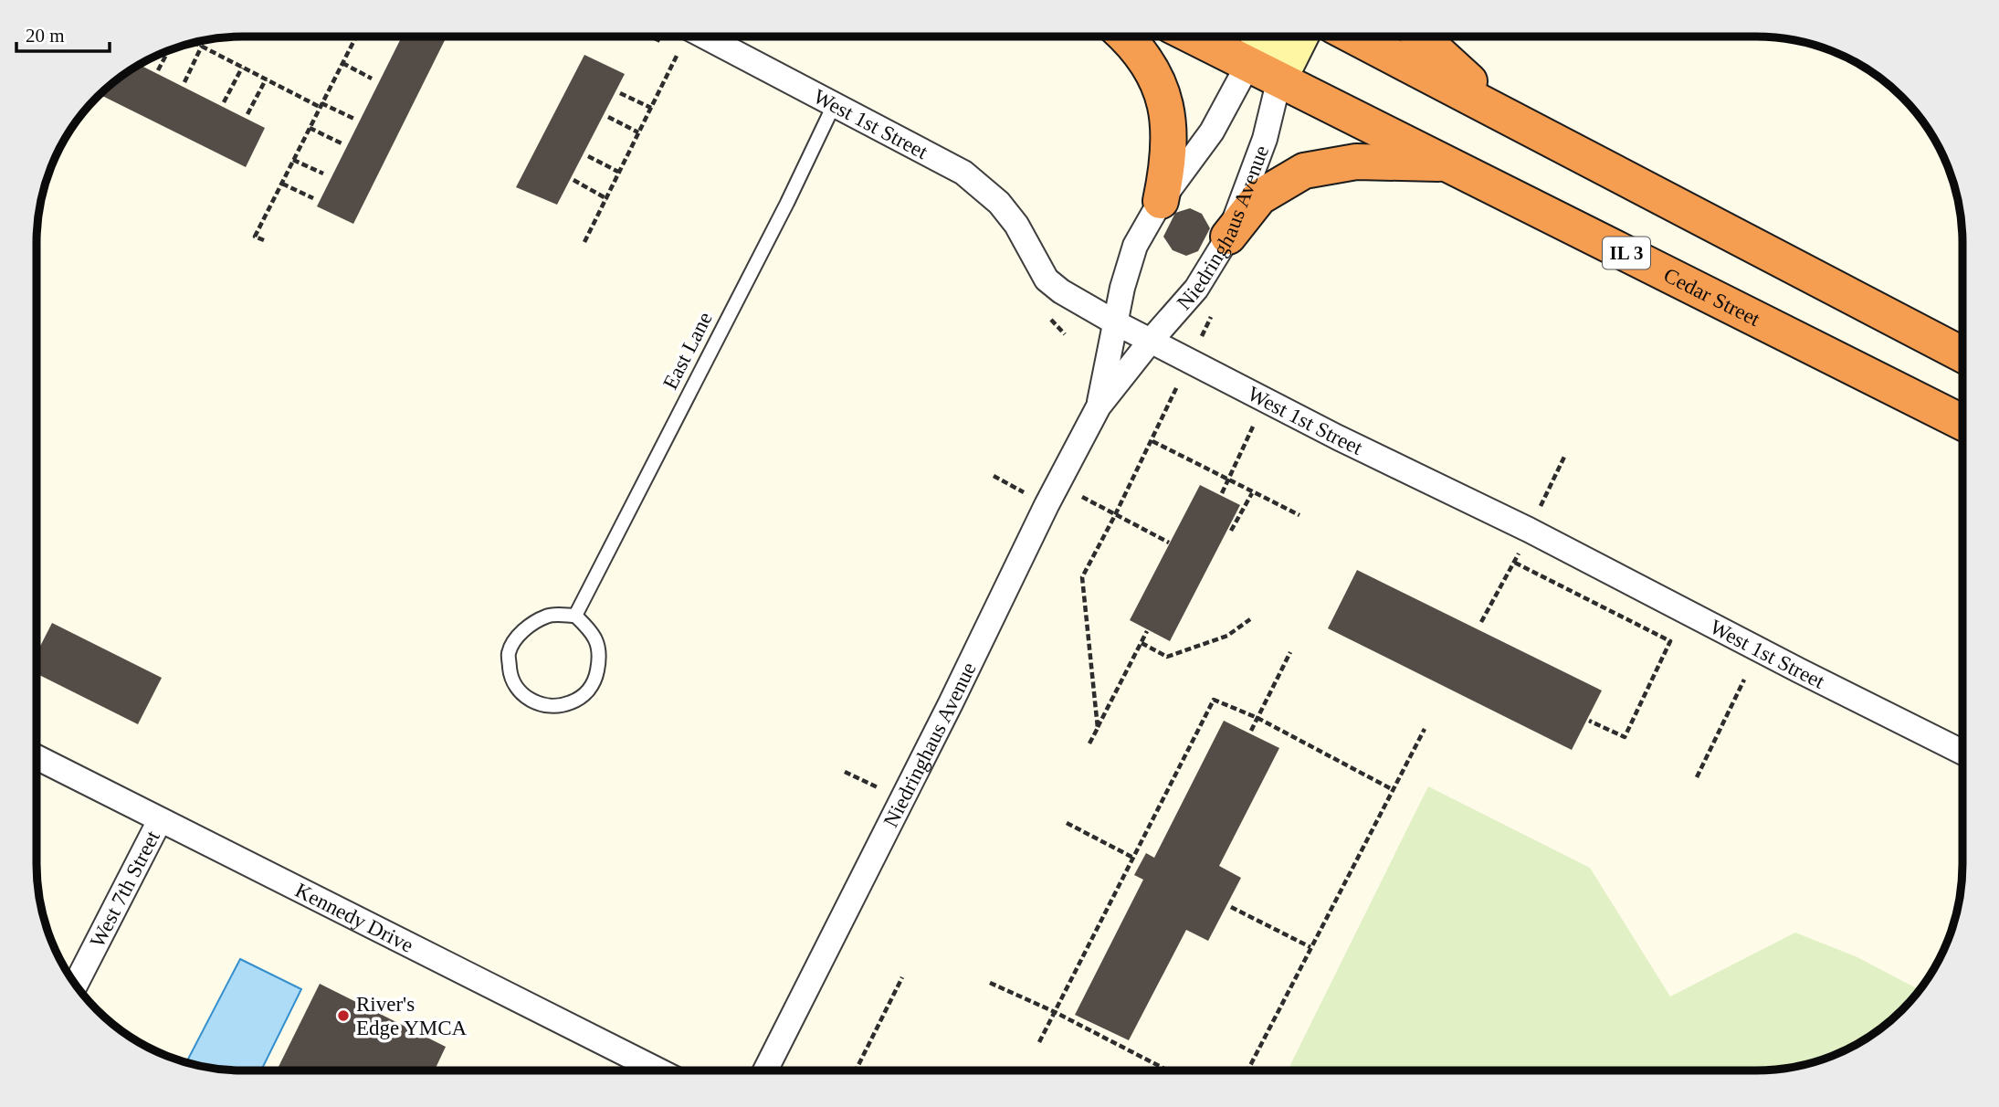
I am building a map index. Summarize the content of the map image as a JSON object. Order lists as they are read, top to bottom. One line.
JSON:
{"streets":{"highway":["IL 3","Cedar Street"],"street":["West 1st Street","Niedringhaus Avenue","West 7th Street","Kennedy Drive"],"lane":["East Lane"]},"crossings":[["West 1st Street","Niedringhaus Avenue"],["West 1st Street","East Lane"],["Niedringhaus Avenue","IL 3"],["Niedringhaus Avenue","Cedar Street"],["IL 3","Cedar Street"],["West 7th Street","Kennedy Drive"]],"places":["River's Edge YMCA"],"scale_bar":"20 m"}
